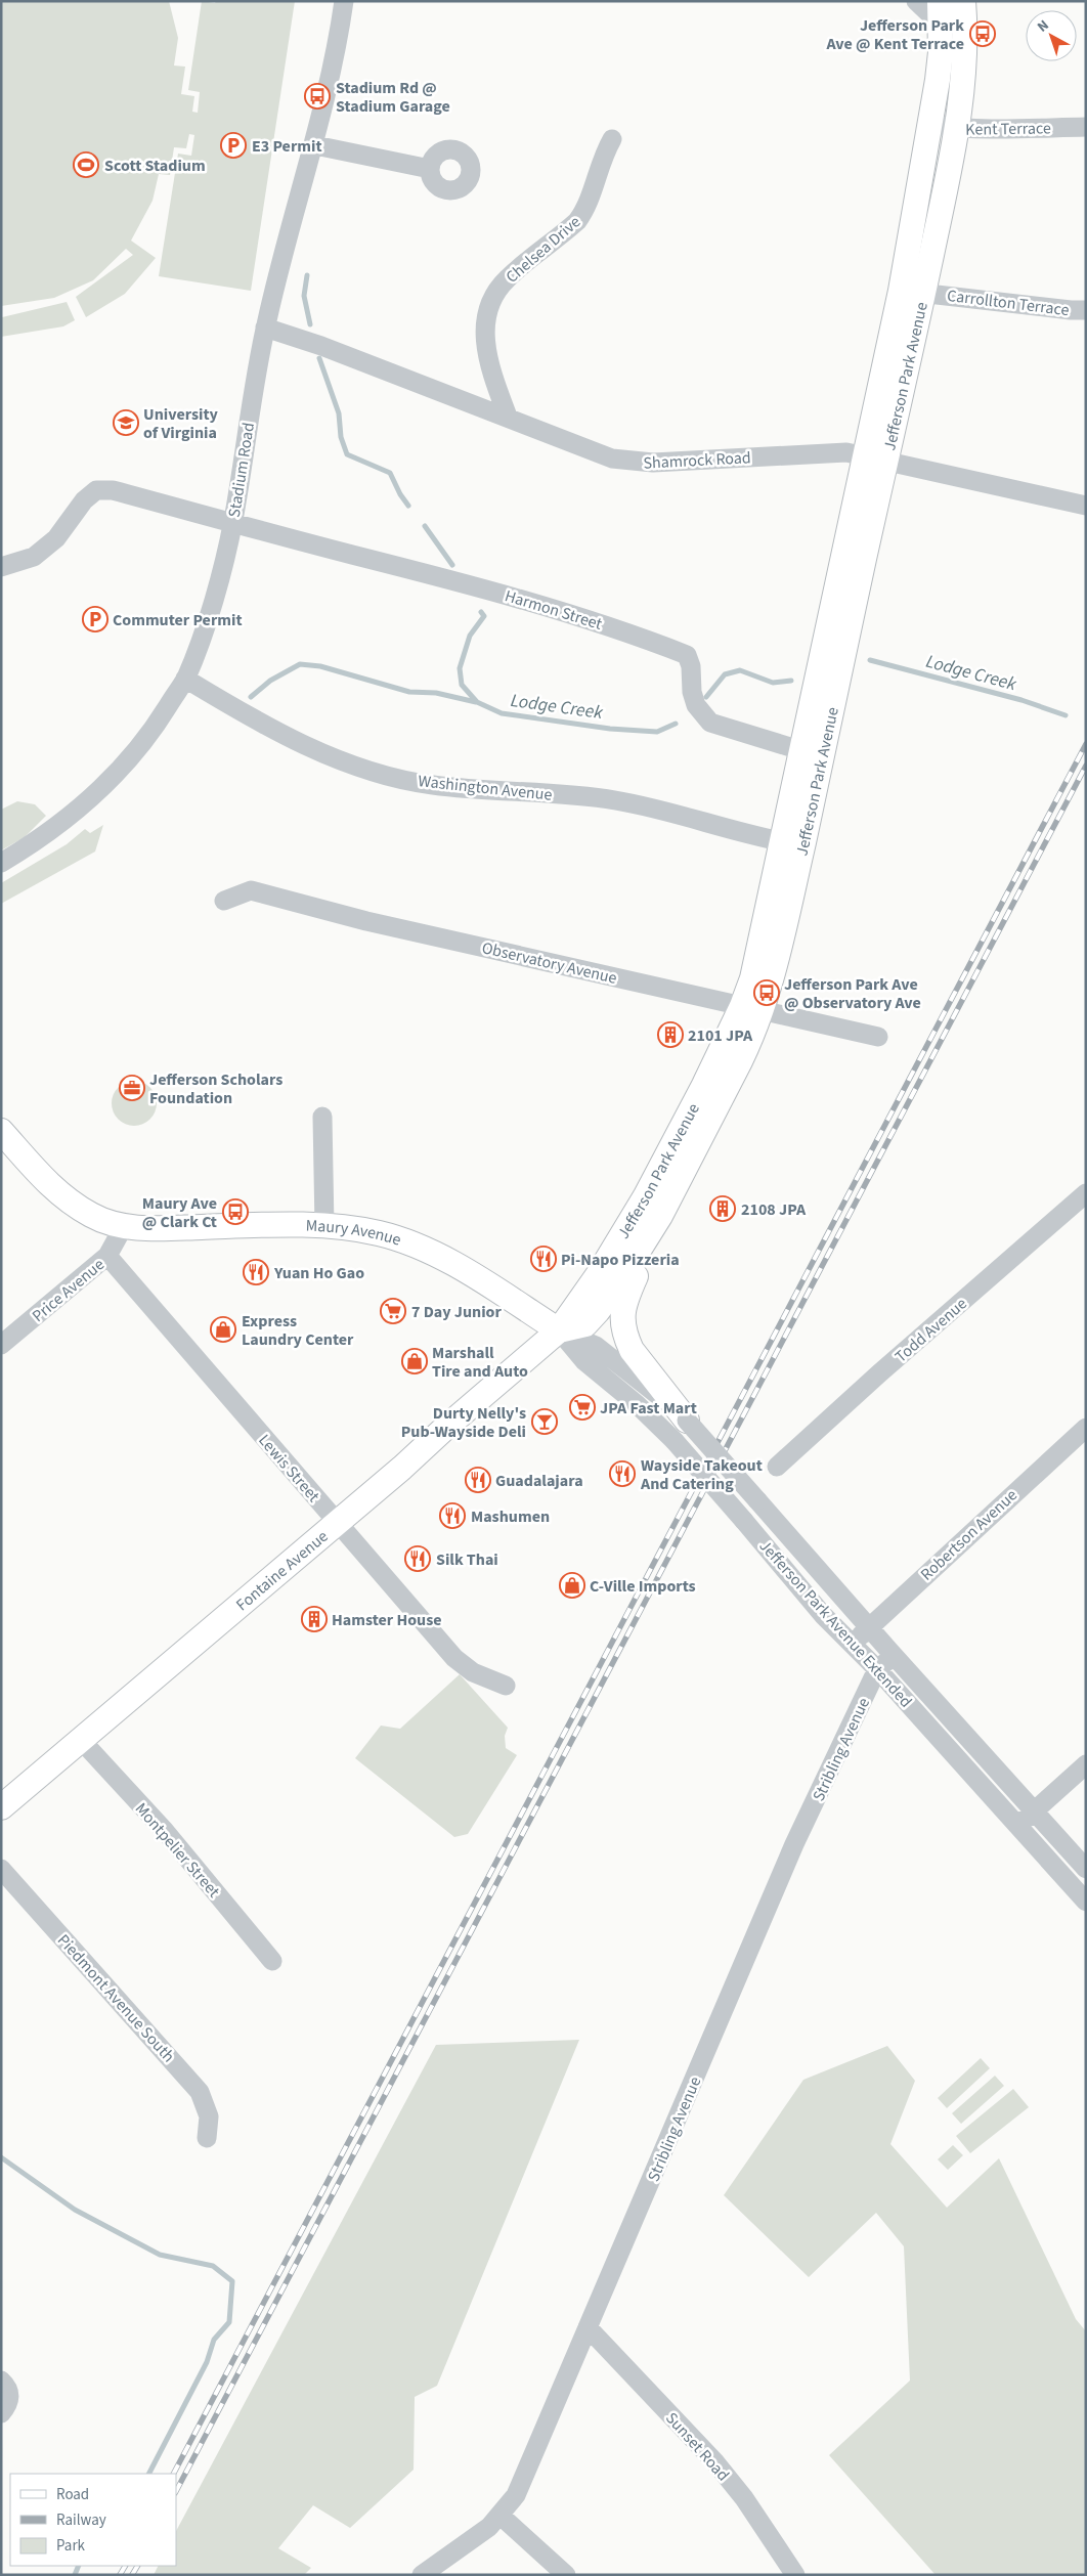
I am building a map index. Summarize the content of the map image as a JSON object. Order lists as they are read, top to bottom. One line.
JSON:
{"streets":{"main road":["Jefferson Park Avenue","Maury Avenue","Fontaine Avenue"],"street":["Kent Terrace","Chelsea Drive","Carrollton Terrace","Shamrock Road","Stadium Road","Harmon Street","Washington Avenue","Observatory Avenue","Price Avenue","Todd Avenue","Lewis Street","Robertson Avenue","Jefferson Park Avenue Extended","Stribling Avenue","Montpelier Street","Piedmont Avenue South","Sunset Road"]},"crossings":[["Kent Terrace","Jefferson Park Avenue"],["Chelsea Drive","Shamrock Road"],["Carrollton Terrace","Jefferson Park Avenue"],["Jefferson Park Avenue","Shamrock Road"],["Jefferson Park Avenue","Harmon Street"],["Jefferson Park Avenue","Washington Avenue"],["Jefferson Park Avenue","Observatory Avenue"],["Jefferson Park Avenue","Maury Avenue"],["Jefferson Park Avenue","Fontaine Avenue"],["Jefferson Park Avenue","Jefferson Park Avenue Extended"],["Shamrock Road","Stadium Road"],["Stadium Road","Harmon Street"],["Stadium Road","Washington Avenue"],["Maury Avenue","Price Avenue"],["Maury Avenue","Fontaine Avenue"],["Maury Avenue","Jefferson Park Avenue Extended"],["Price Avenue","Lewis Street"],["Lewis Street","Fontaine Avenue"],["Robertson Avenue","Jefferson Park Avenue Extended"],["Fontaine Avenue","Jefferson Park Avenue Extended"],["Fontaine Avenue","Montpelier Street"],["Jefferson Park Avenue Extended","Stribling Avenue"],["Stribling Avenue","Sunset Road"]],"water":["Lodge Creek"],"places":{"bus stop":["Jefferson Park Ave @ Kent Terrace","Stadium Rd @ Stadium Garage","Jefferson Park Ave @ Observatory Ave","Maury Ave @ Clark Ct"],"parking":["E3 Permit","Commuter Permit"],"sports":["Scott Stadium"],"school or university":["University of Virginia"],"building":["2101 JPA","2108 JPA","Hamster House"],"office":["Jefferson Scholars Foundation"],"restaurant":["Pi-Napo Pizzeria","Yuan Ho Gao","Wayside Takeout And Catering","Guadalajara","Mashumen","Silk Thai"],"supermarket":["7 Day Junior","JPA Fast Mart"],"shop":["Express Laundry Center","Marshall Tire and Auto","C-Ville Imports"],"bar":["Durty Nelly's Pub-Wayside Deli"]},"legend":["Road","Railway","Park"],"north":"top left"}
